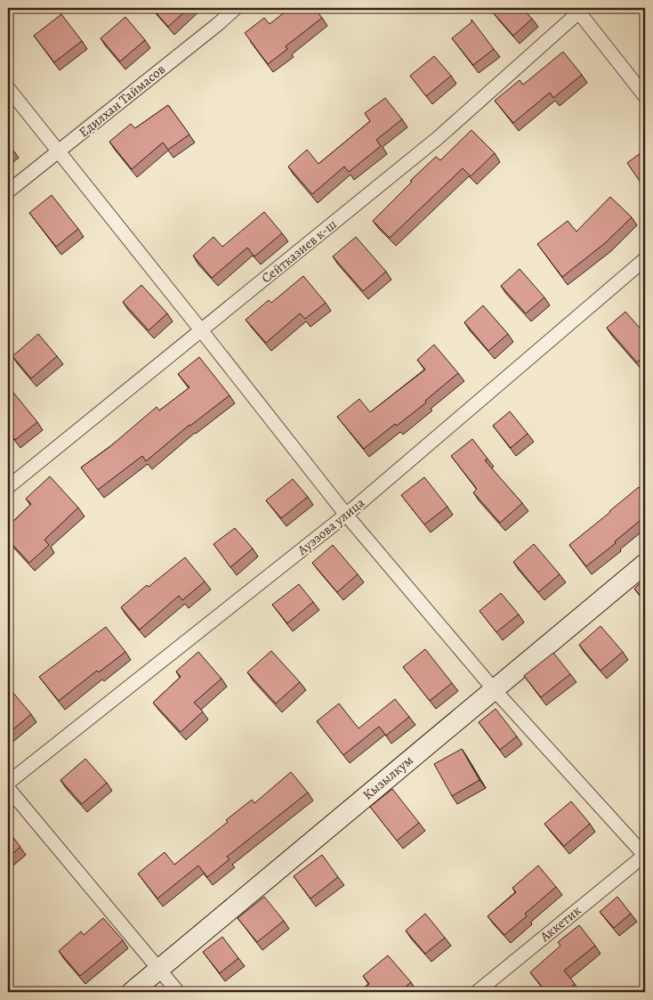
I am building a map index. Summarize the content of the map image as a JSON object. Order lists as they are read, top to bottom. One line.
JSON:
{"streets":{"street":["Едилхан Таймасов","Сейтказиев к-ш","Ауэзова улица","Кызылкум","Аккетик"]}}
